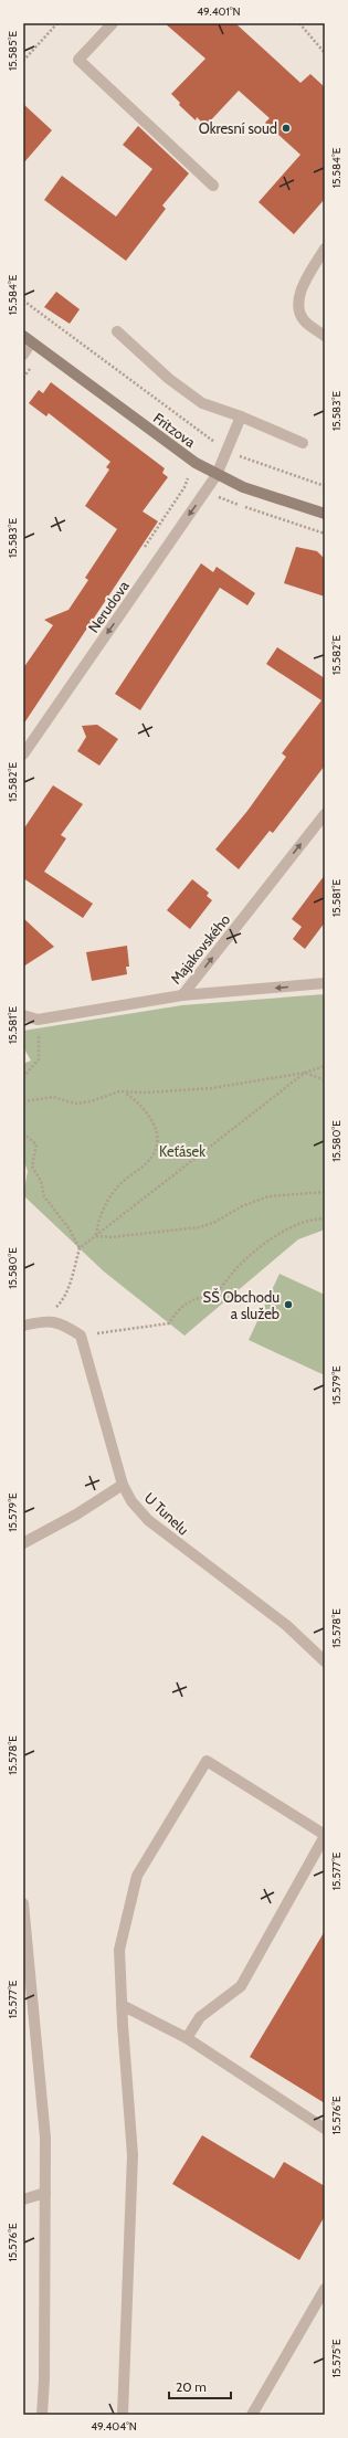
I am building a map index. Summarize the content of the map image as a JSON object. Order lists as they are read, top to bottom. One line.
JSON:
{"streets":{"street":["Fritzova","Nerudova","Majakovského","U Tunelu"]},"crossings":[["Fritzova","Nerudova"]],"one_way":["Nerudova","Majakovského"],"parks":["Keťásek"],"places":["Okresní soud","SŠ Obchodu a služeb"],"scale_bar":"20 m","coordinates":["49.401°N","15.585°E","15.584°E","15.583°E","15.582°E","15.581°E","15.580°E","15.579°E","15.578°E","15.577°E","15.576°E","15.575°E","49.404°N"]}
